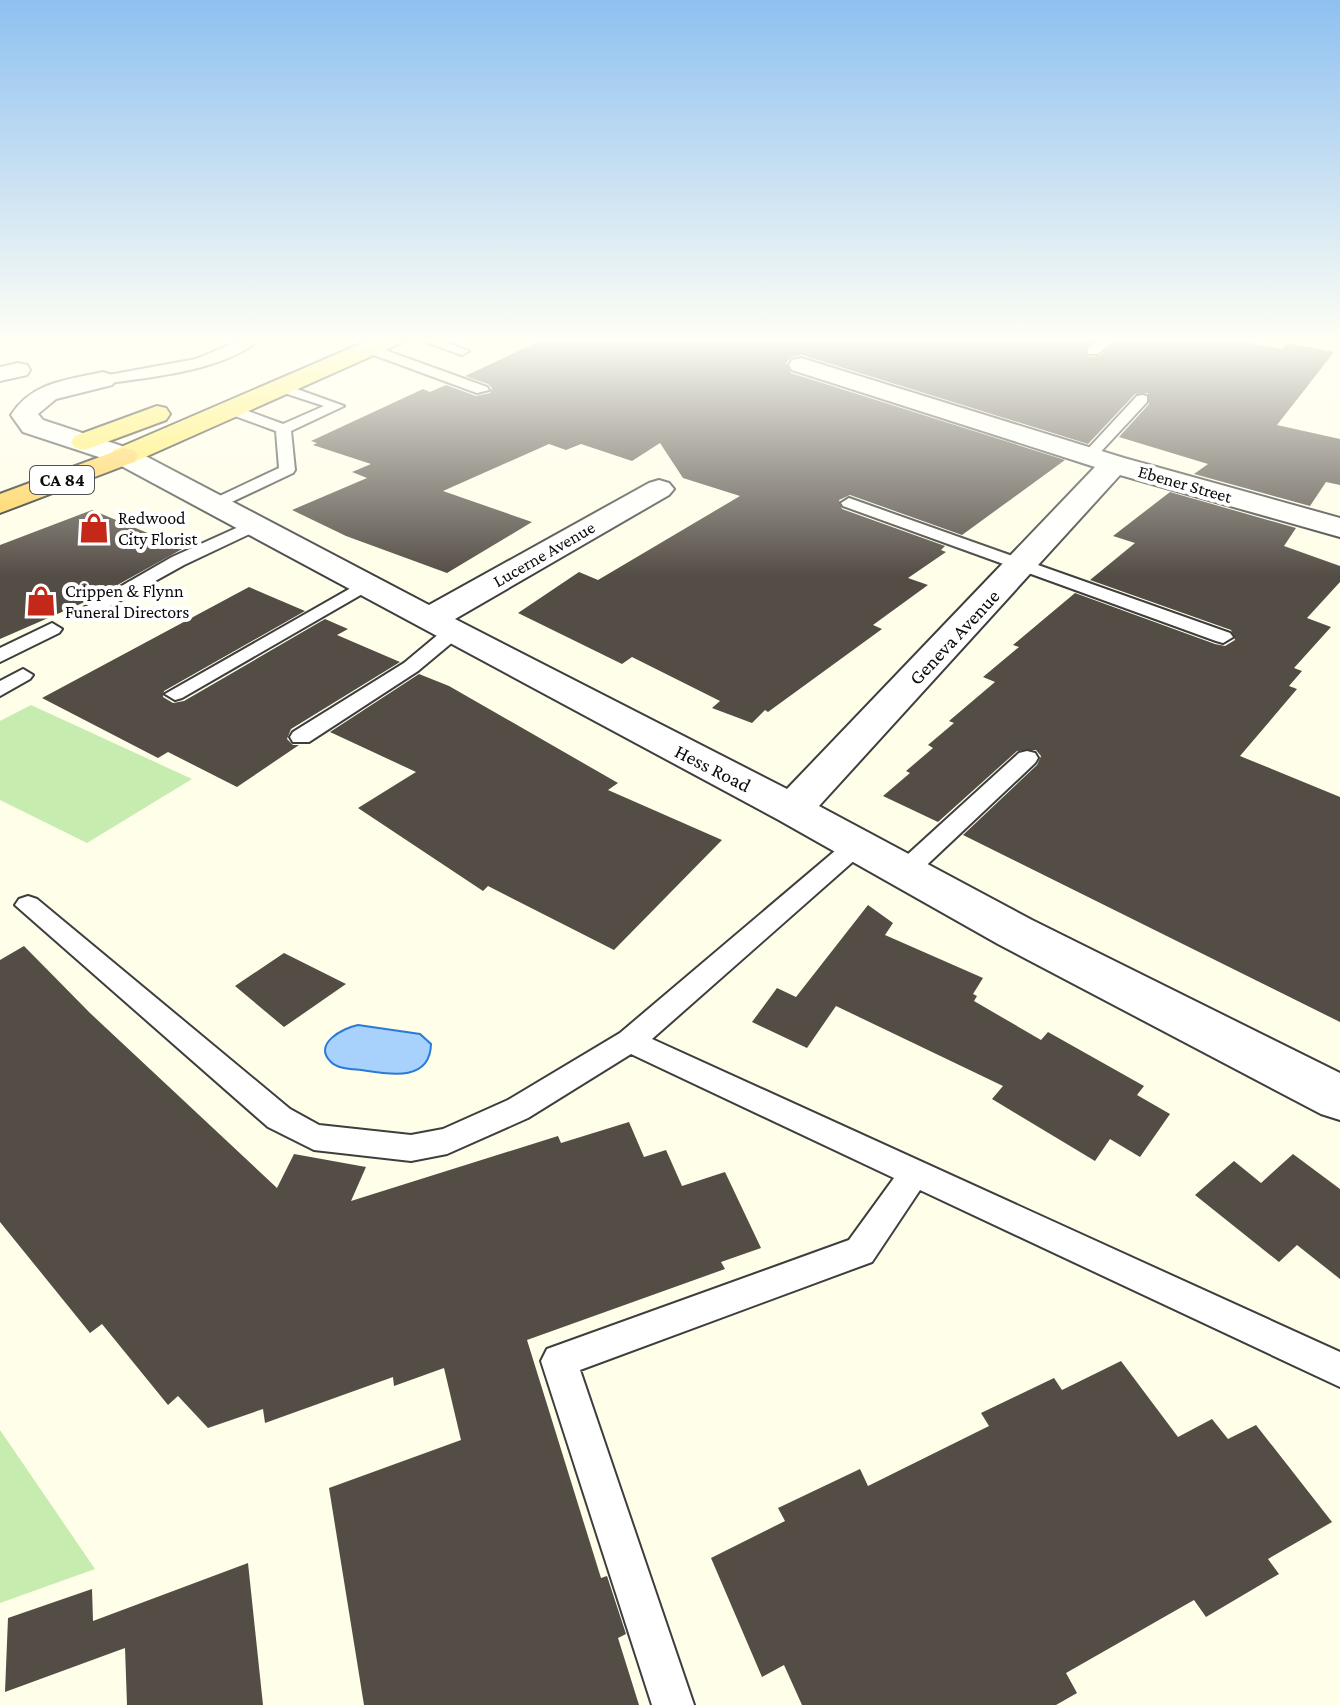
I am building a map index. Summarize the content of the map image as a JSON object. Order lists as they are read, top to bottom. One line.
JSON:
{"streets":{"highway":["CA 84"],"street":["Ebener Street","Lucerne Avenue","Geneva Avenue","Hess Road"]},"crossings":[["CA 84","Hess Road"],["Ebener Street","Geneva Avenue"],["Lucerne Avenue","Hess Road"],["Geneva Avenue","Hess Road"]],"places":{"shop":["Redwood City Florist","Crippen & Flynn Funeral Directors"]}}
